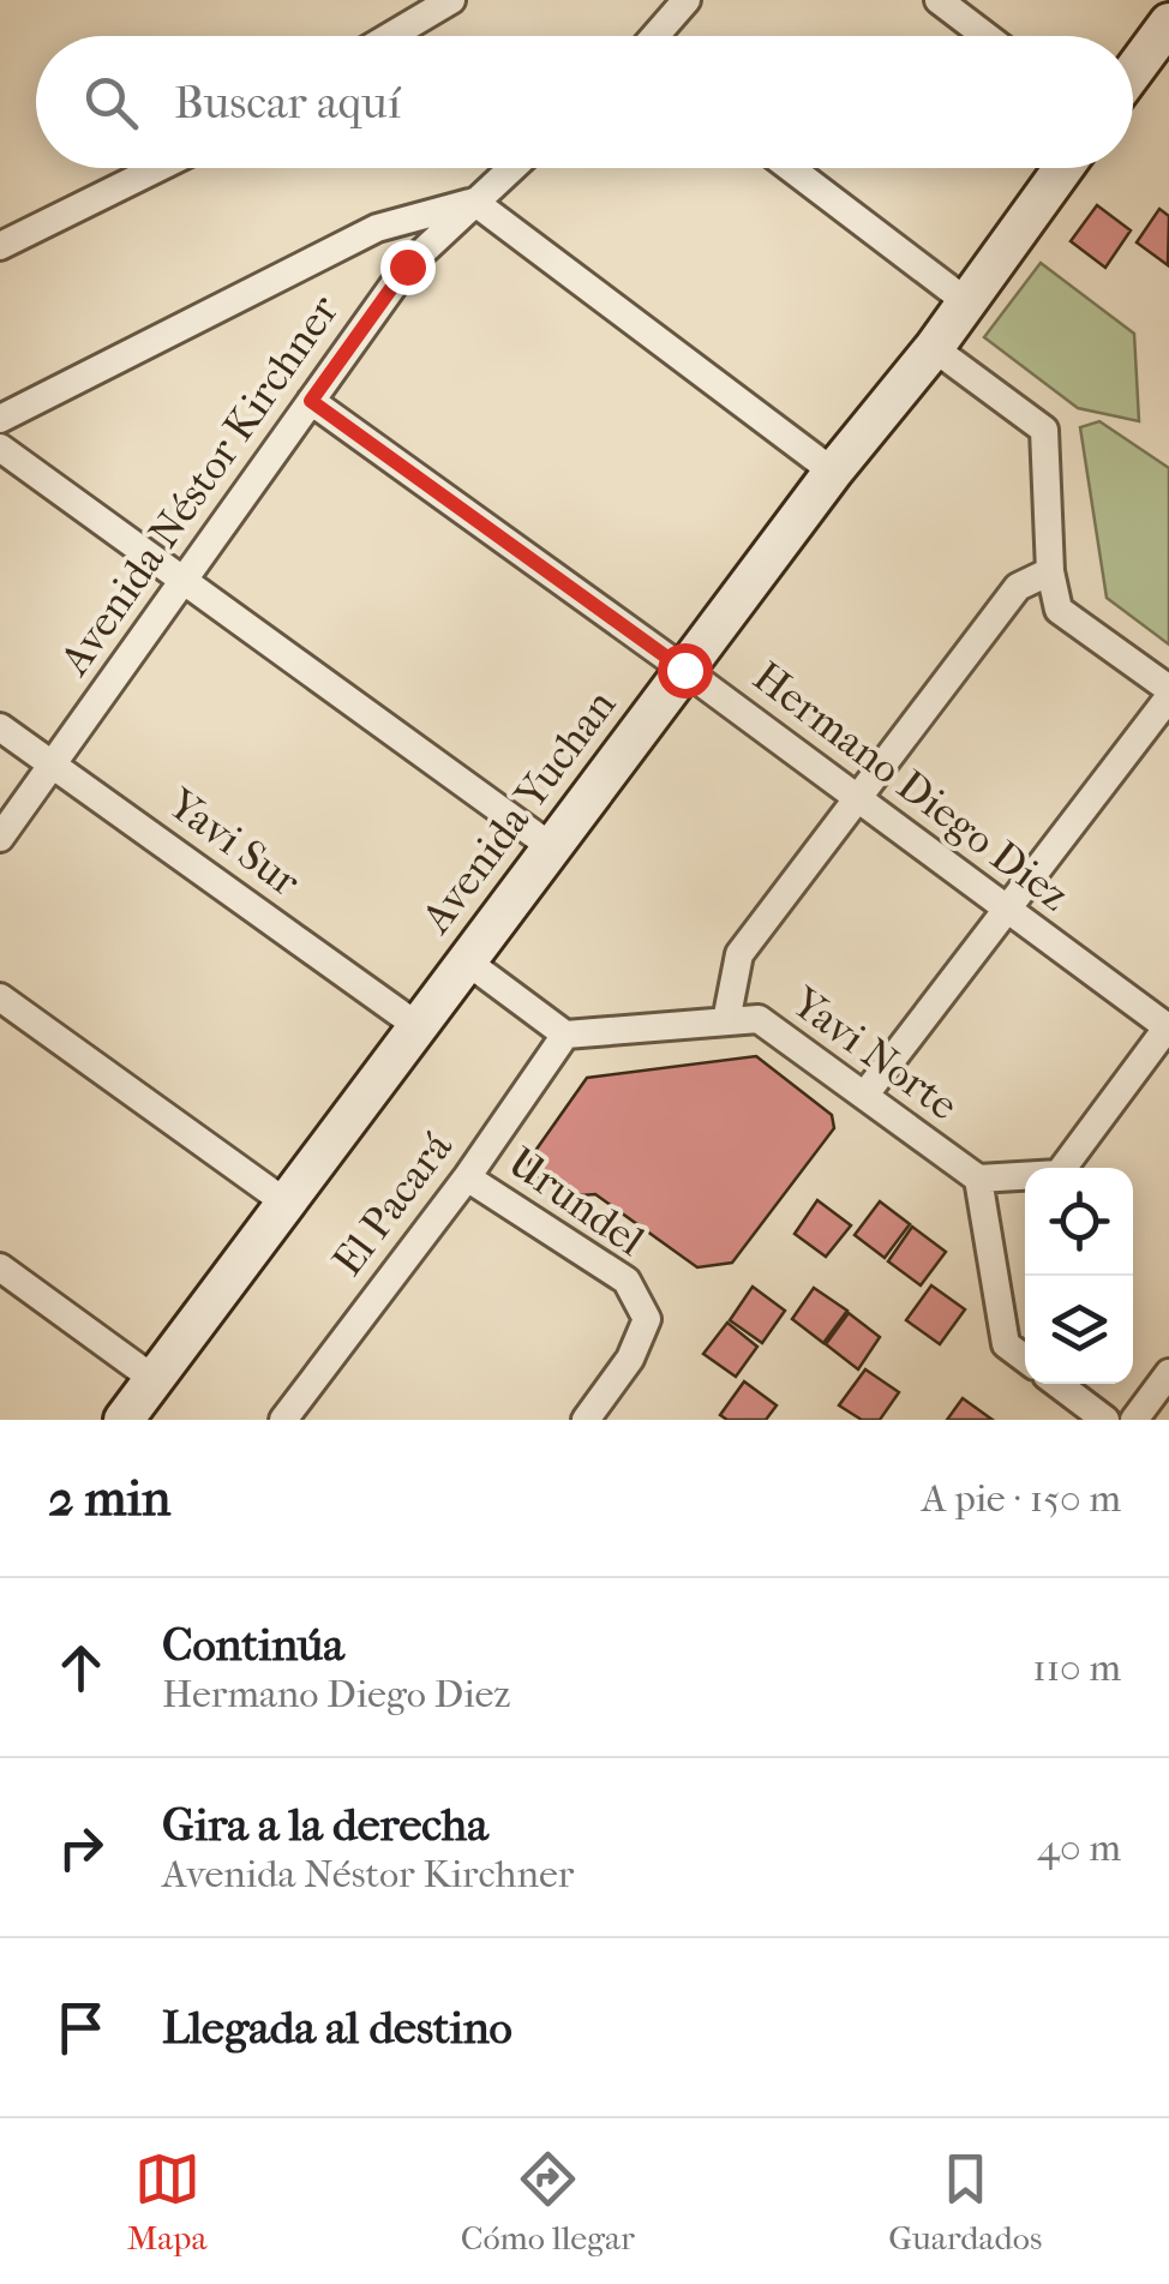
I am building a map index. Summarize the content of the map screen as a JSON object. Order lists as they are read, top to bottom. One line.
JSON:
{"streets":{"street":["Avenida Néstor Kirchner","Hermano Diego Diez","Avenida Yuchan","Yavi Sur","Yavi Norte","Urundel","El Pacará"]},"crossings":[["Avenida Néstor Kirchner","Hermano Diego Diez"],["Avenida Néstor Kirchner","Yavi Sur"],["Hermano Diego Diez","Avenida Yuchan"],["Avenida Yuchan","Yavi Sur"],["Yavi Norte","El Pacará"],["Urundel","El Pacará"]],"page":{"search":"Buscar aquí","heading":["2 min","A pie · 150 m"],"list":[["Continúa","Hermano Diego Diez","110 m"],["Gira a la derecha","Avenida Néstor Kirchner","40 m"],"Llegada al destino"],"nav":["Mapa","Cómo llegar","Guardados"]}}
